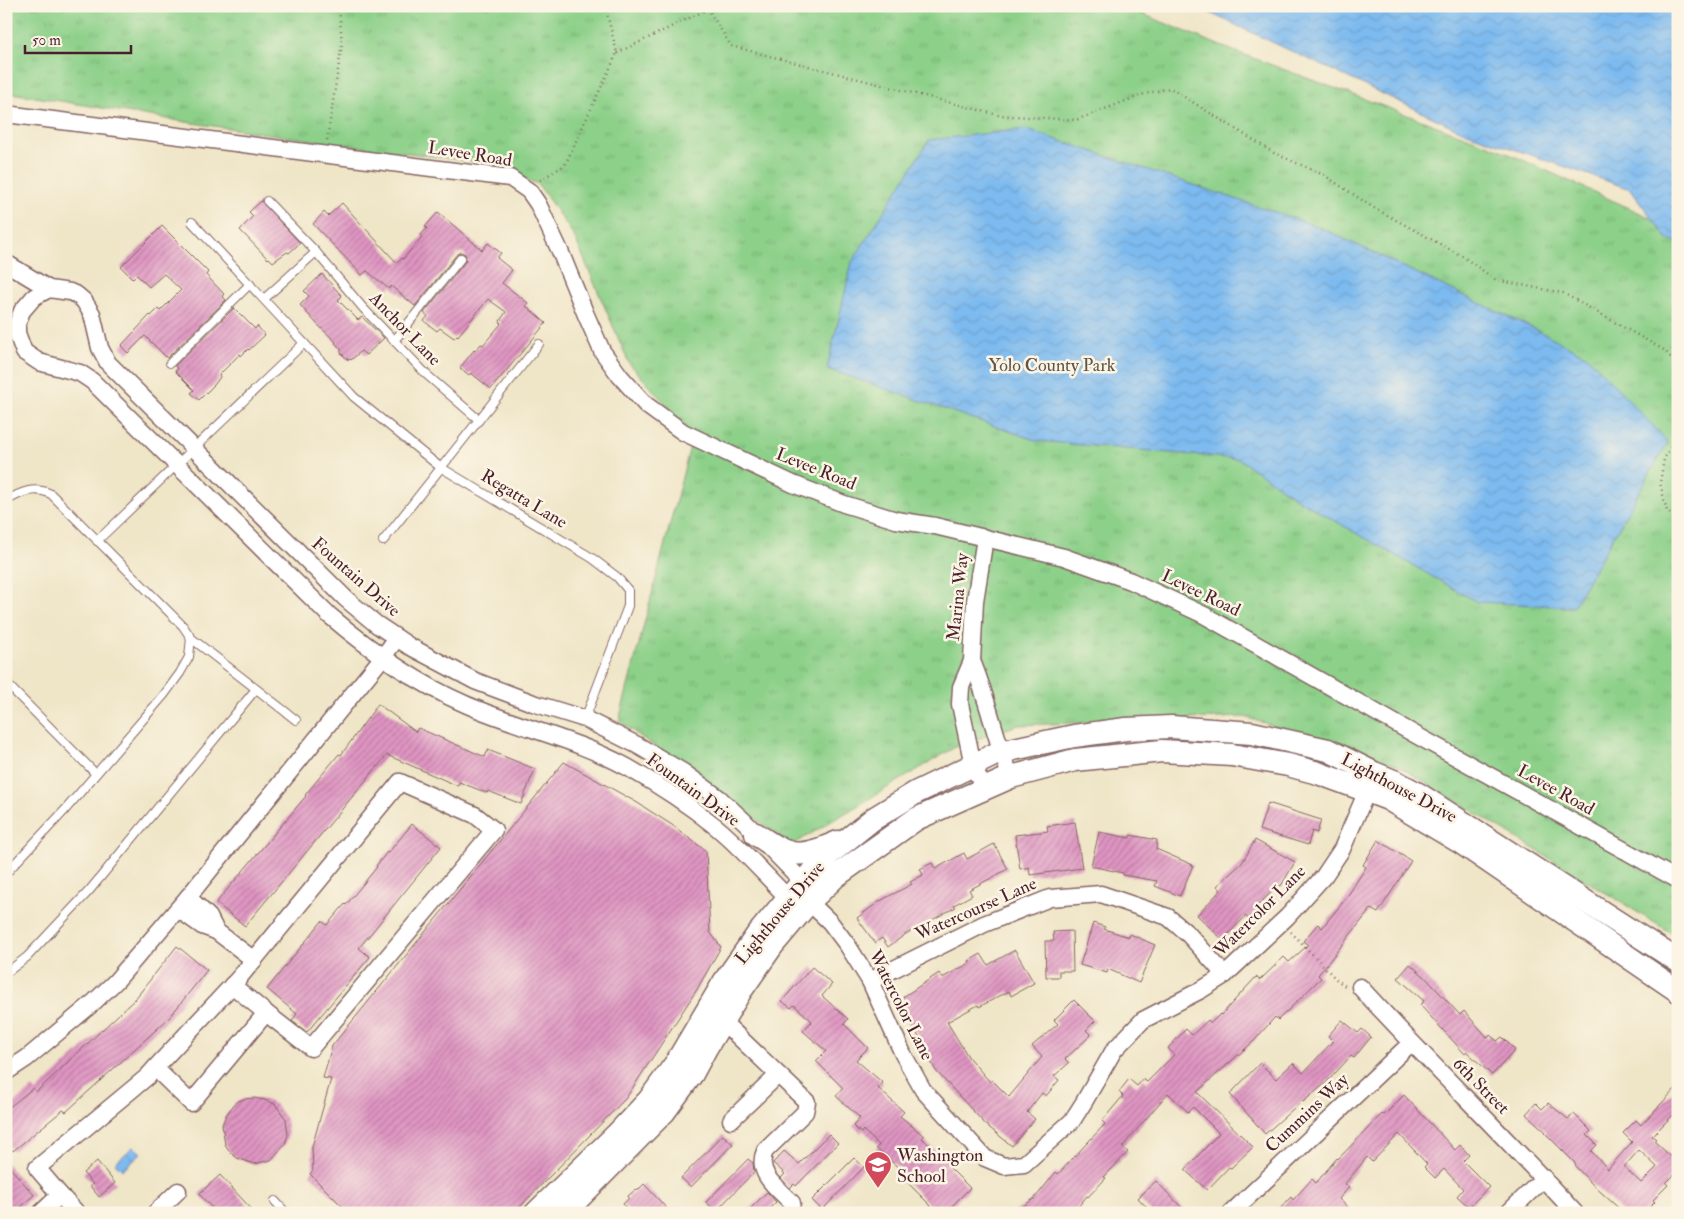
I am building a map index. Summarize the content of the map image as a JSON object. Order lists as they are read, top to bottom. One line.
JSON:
{"streets":{"street":["Levee Road","Fountain Drive","Marina Way","Lighthouse Drive","Watercourse Lane","Watercolor Lane","6th Street","Cummins Way"],"lane":["Anchor Lane","Regatta Lane"]},"crossings":[["Levee Road","Marina Way"],["Regatta Lane","Fountain Drive"],["Fountain Drive","Lighthouse Drive"],["Fountain Drive","Watercolor Lane"],["Marina Way","Lighthouse Drive"],["Lighthouse Drive","Watercolor Lane"],["Watercourse Lane","Watercolor Lane"],["6th Street","Cummins Way"]],"parks":["Yolo County Park"],"places":{"school or university":["Washington School"]},"scale_bar":"50 m"}
